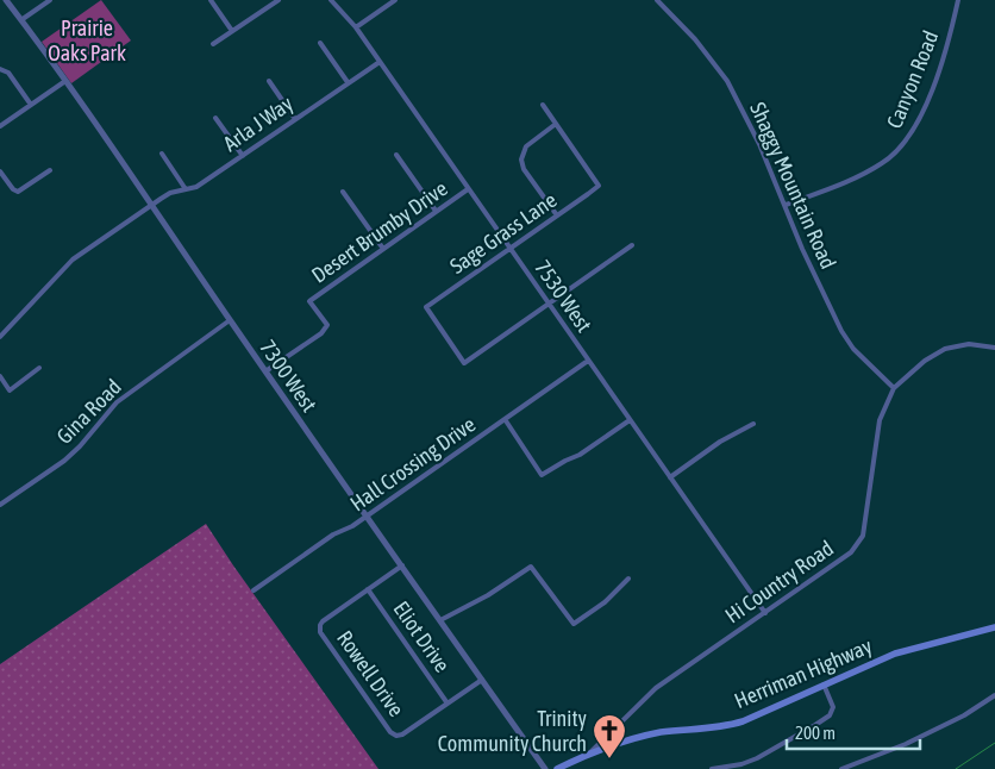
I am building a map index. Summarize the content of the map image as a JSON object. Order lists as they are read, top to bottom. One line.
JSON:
{"streets":{"main road":["Herriman Highway"],"street":["Canyon Road","Arla J Way","Shaggy Mountain Road","Desert Brumby Drive","Sage Grass Lane","7530 West","7300 West","Gina Road","Hall Crossing Drive","Hi Country Road","Eliot Drive","Rowell Drive"]},"crossings":[["Canyon Road","Shaggy Mountain Road"],["Arla J Way","7530 West"],["Arla J Way","7300 West"],["Shaggy Mountain Road","Hi Country Road"],["Desert Brumby Drive","7530 West"],["Desert Brumby Drive","7300 West"],["Sage Grass Lane","7530 West"],["7530 West","Hall Crossing Drive"],["7530 West","Hi Country Road"],["7300 West","Gina Road"],["7300 West","Hall Crossing Drive"],["Hi Country Road","Herriman Highway"],["Eliot Drive","Rowell Drive"]],"parks":["Prairie Oaks Park"],"places":{"church":["Trinity Community Church"]},"scale_bar":"200 m"}
